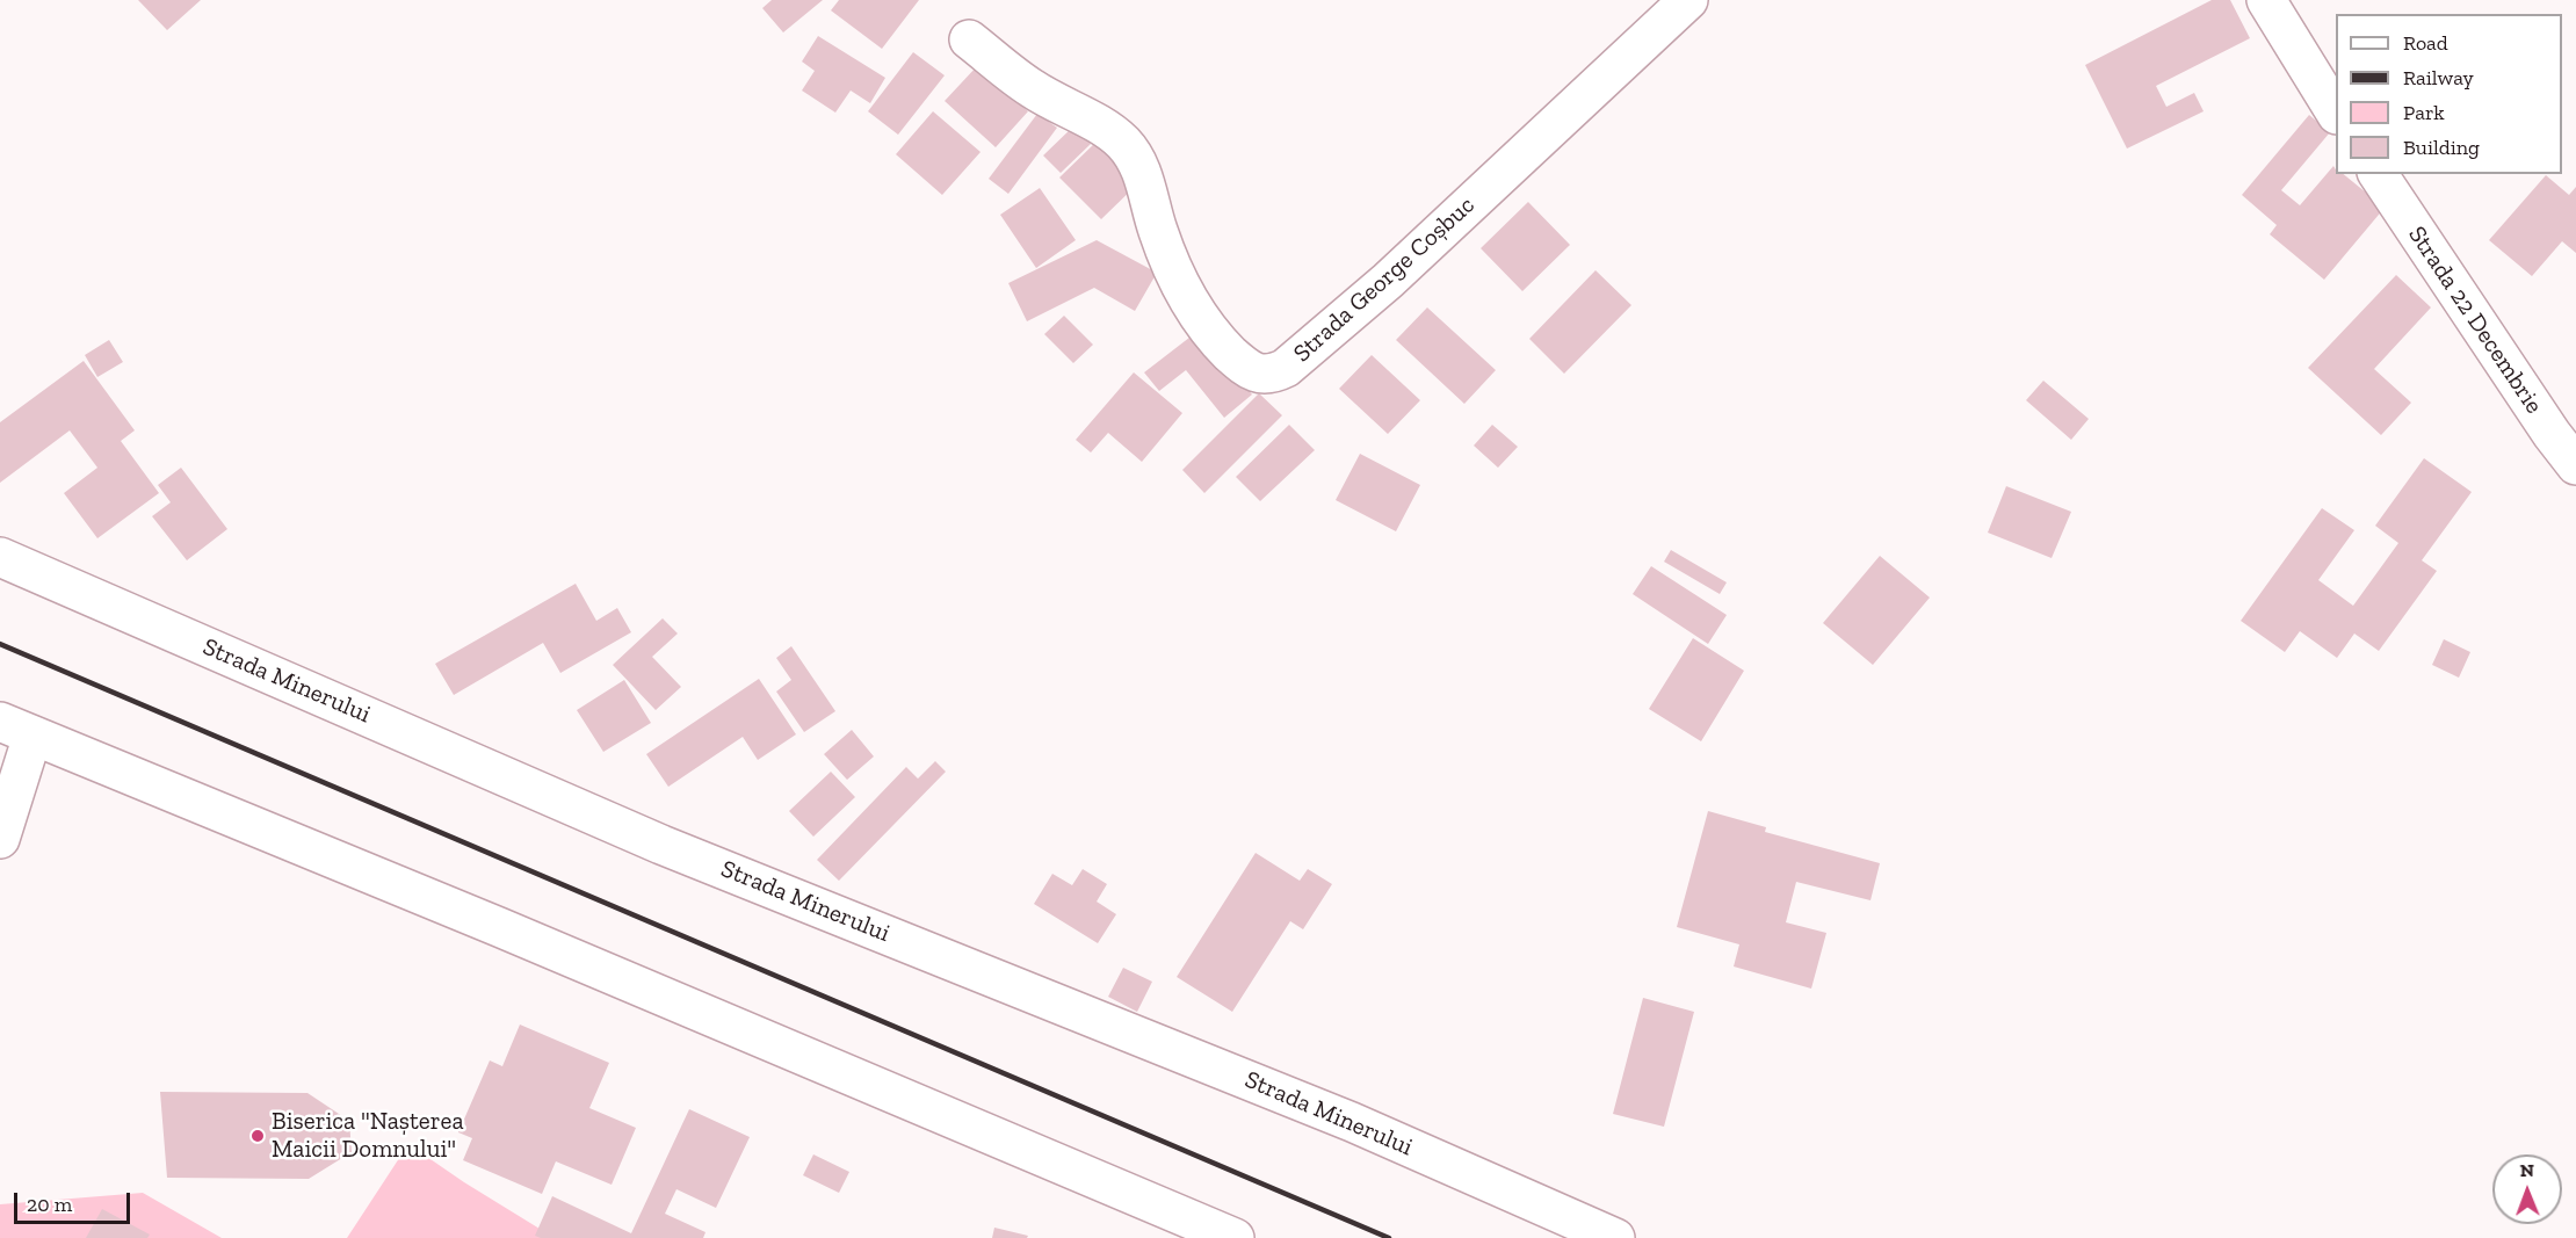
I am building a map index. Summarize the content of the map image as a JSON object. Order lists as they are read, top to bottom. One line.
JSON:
{"streets":{"street":["Strada George Coșbuc","Strada 22 Decembrie","Strada Minerului"]},"places":["Biserica \"Nașterea Maicii Domnului\""],"legend":["Road","Railway","Park","Building"],"scale_bar":"20 m","north":"top"}
